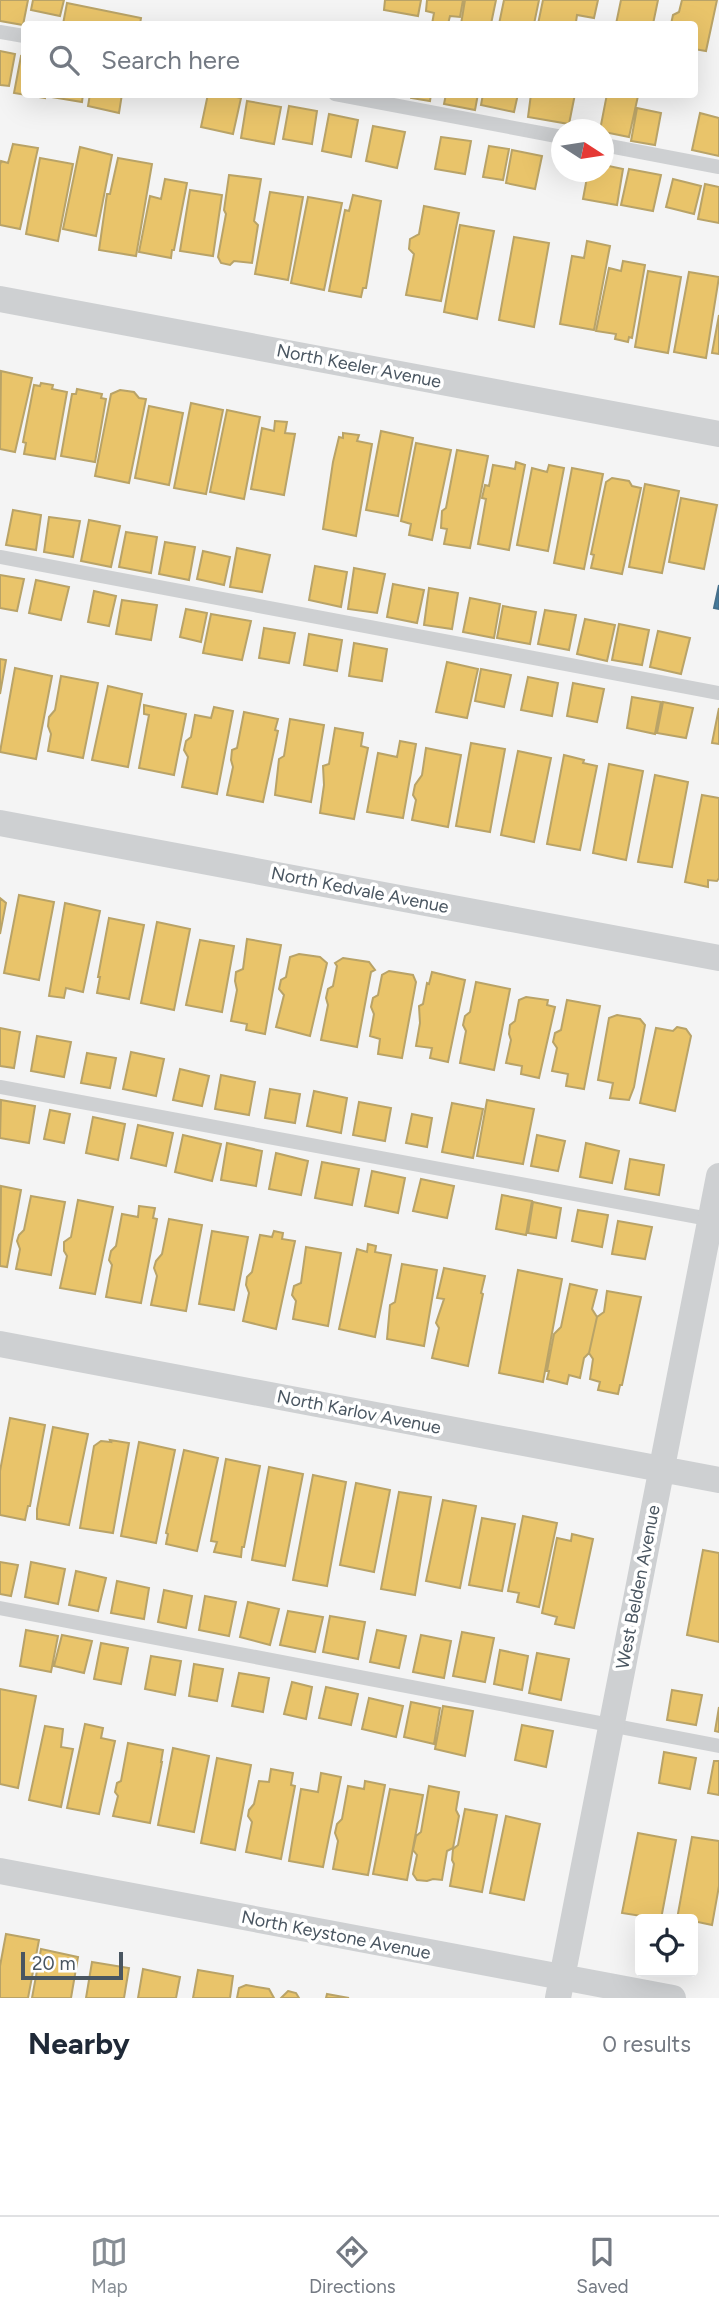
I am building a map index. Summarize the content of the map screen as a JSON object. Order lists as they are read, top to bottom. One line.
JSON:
{"streets":{"street":["North Keeler Avenue","North Kedvale Avenue","North Karlov Avenue","West Belden Avenue","North Keystone Avenue"]},"crossings":[["North Karlov Avenue","West Belden Avenue"],["West Belden Avenue","North Keystone Avenue"]],"scale_bar":"20 m","north":"right","page":{"search":"Search here","scale":"20 m","heading":["Nearby","0 results"],"nav":["Map","Directions","Saved"]}}
